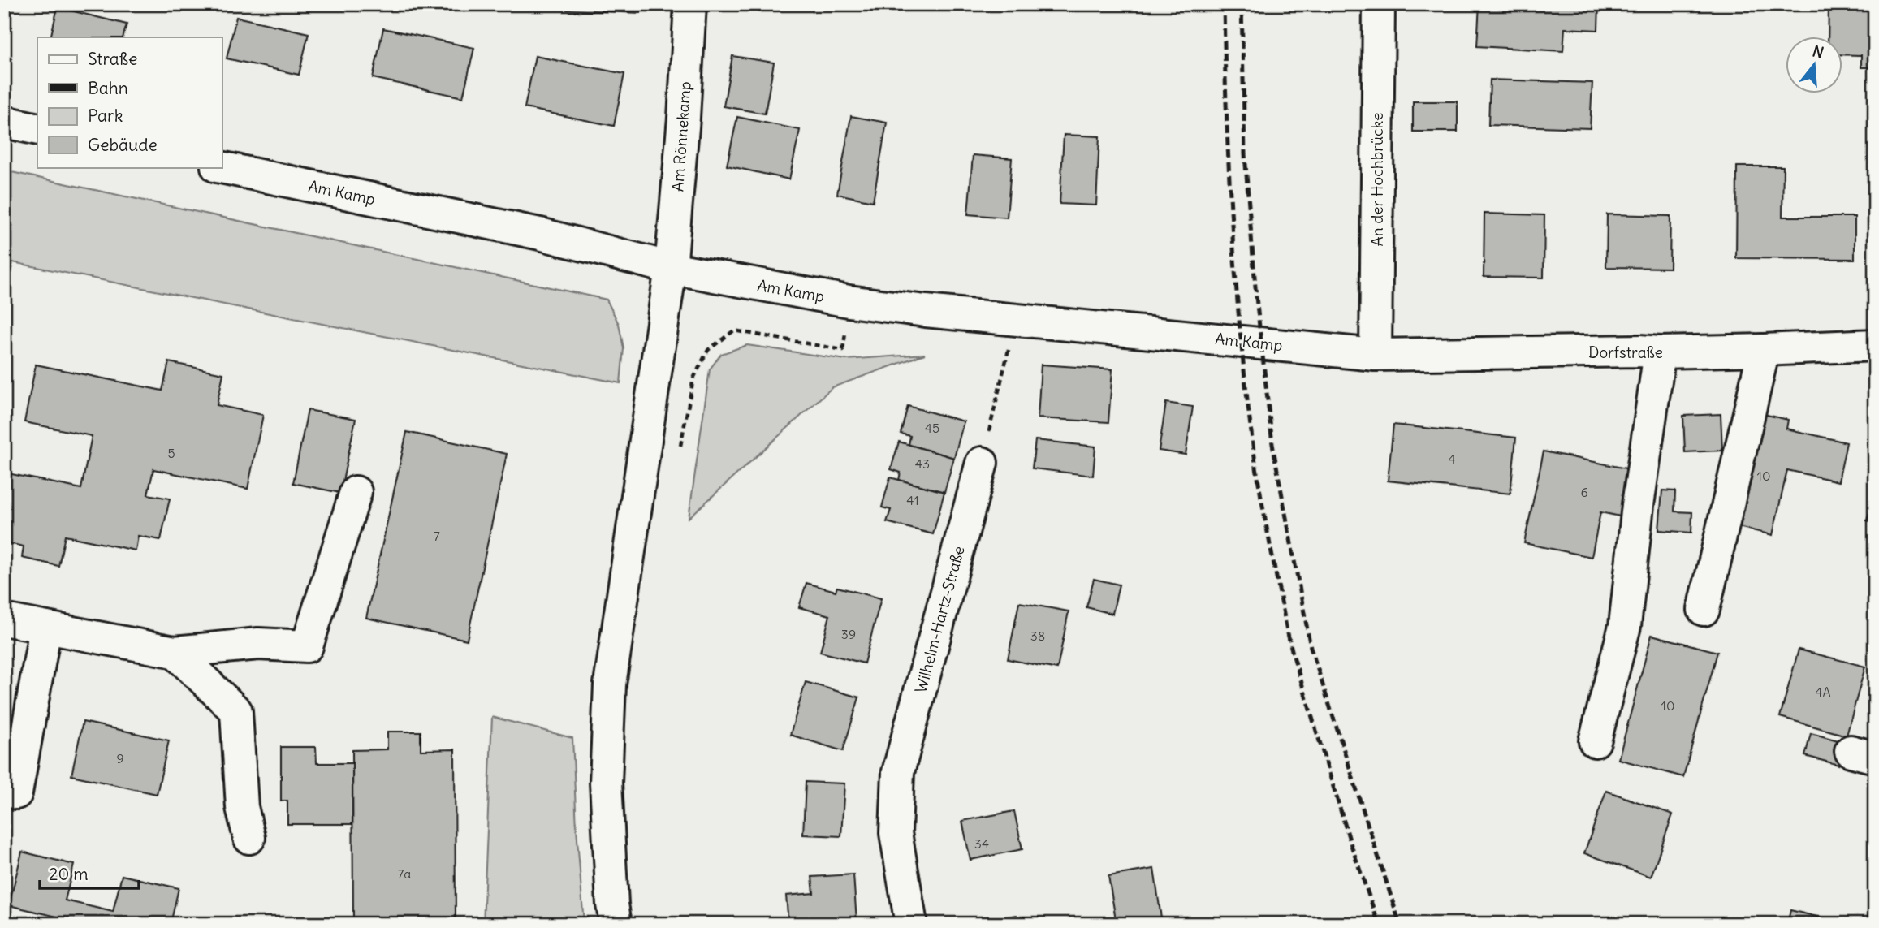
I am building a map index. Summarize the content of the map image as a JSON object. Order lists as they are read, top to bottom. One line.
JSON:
{"streets":{"street":["Am Rönnekamp","An der Hochbrücke","Am Kamp","Dorfstraße","Wilhelm-Hartz-Straße"]},"crossings":[["Am Rönnekamp","Am Kamp"],["An der Hochbrücke","Am Kamp"],["An der Hochbrücke","Dorfstraße"],["Am Kamp","Dorfstraße"]],"house_numbers":["45","5","4","43","10","6","41","7","39","38","4A","10","9","34","7a"],"legend":["Straße","Bahn","Park","Gebäude"],"scale_bar":"20 m","north":"top"}
